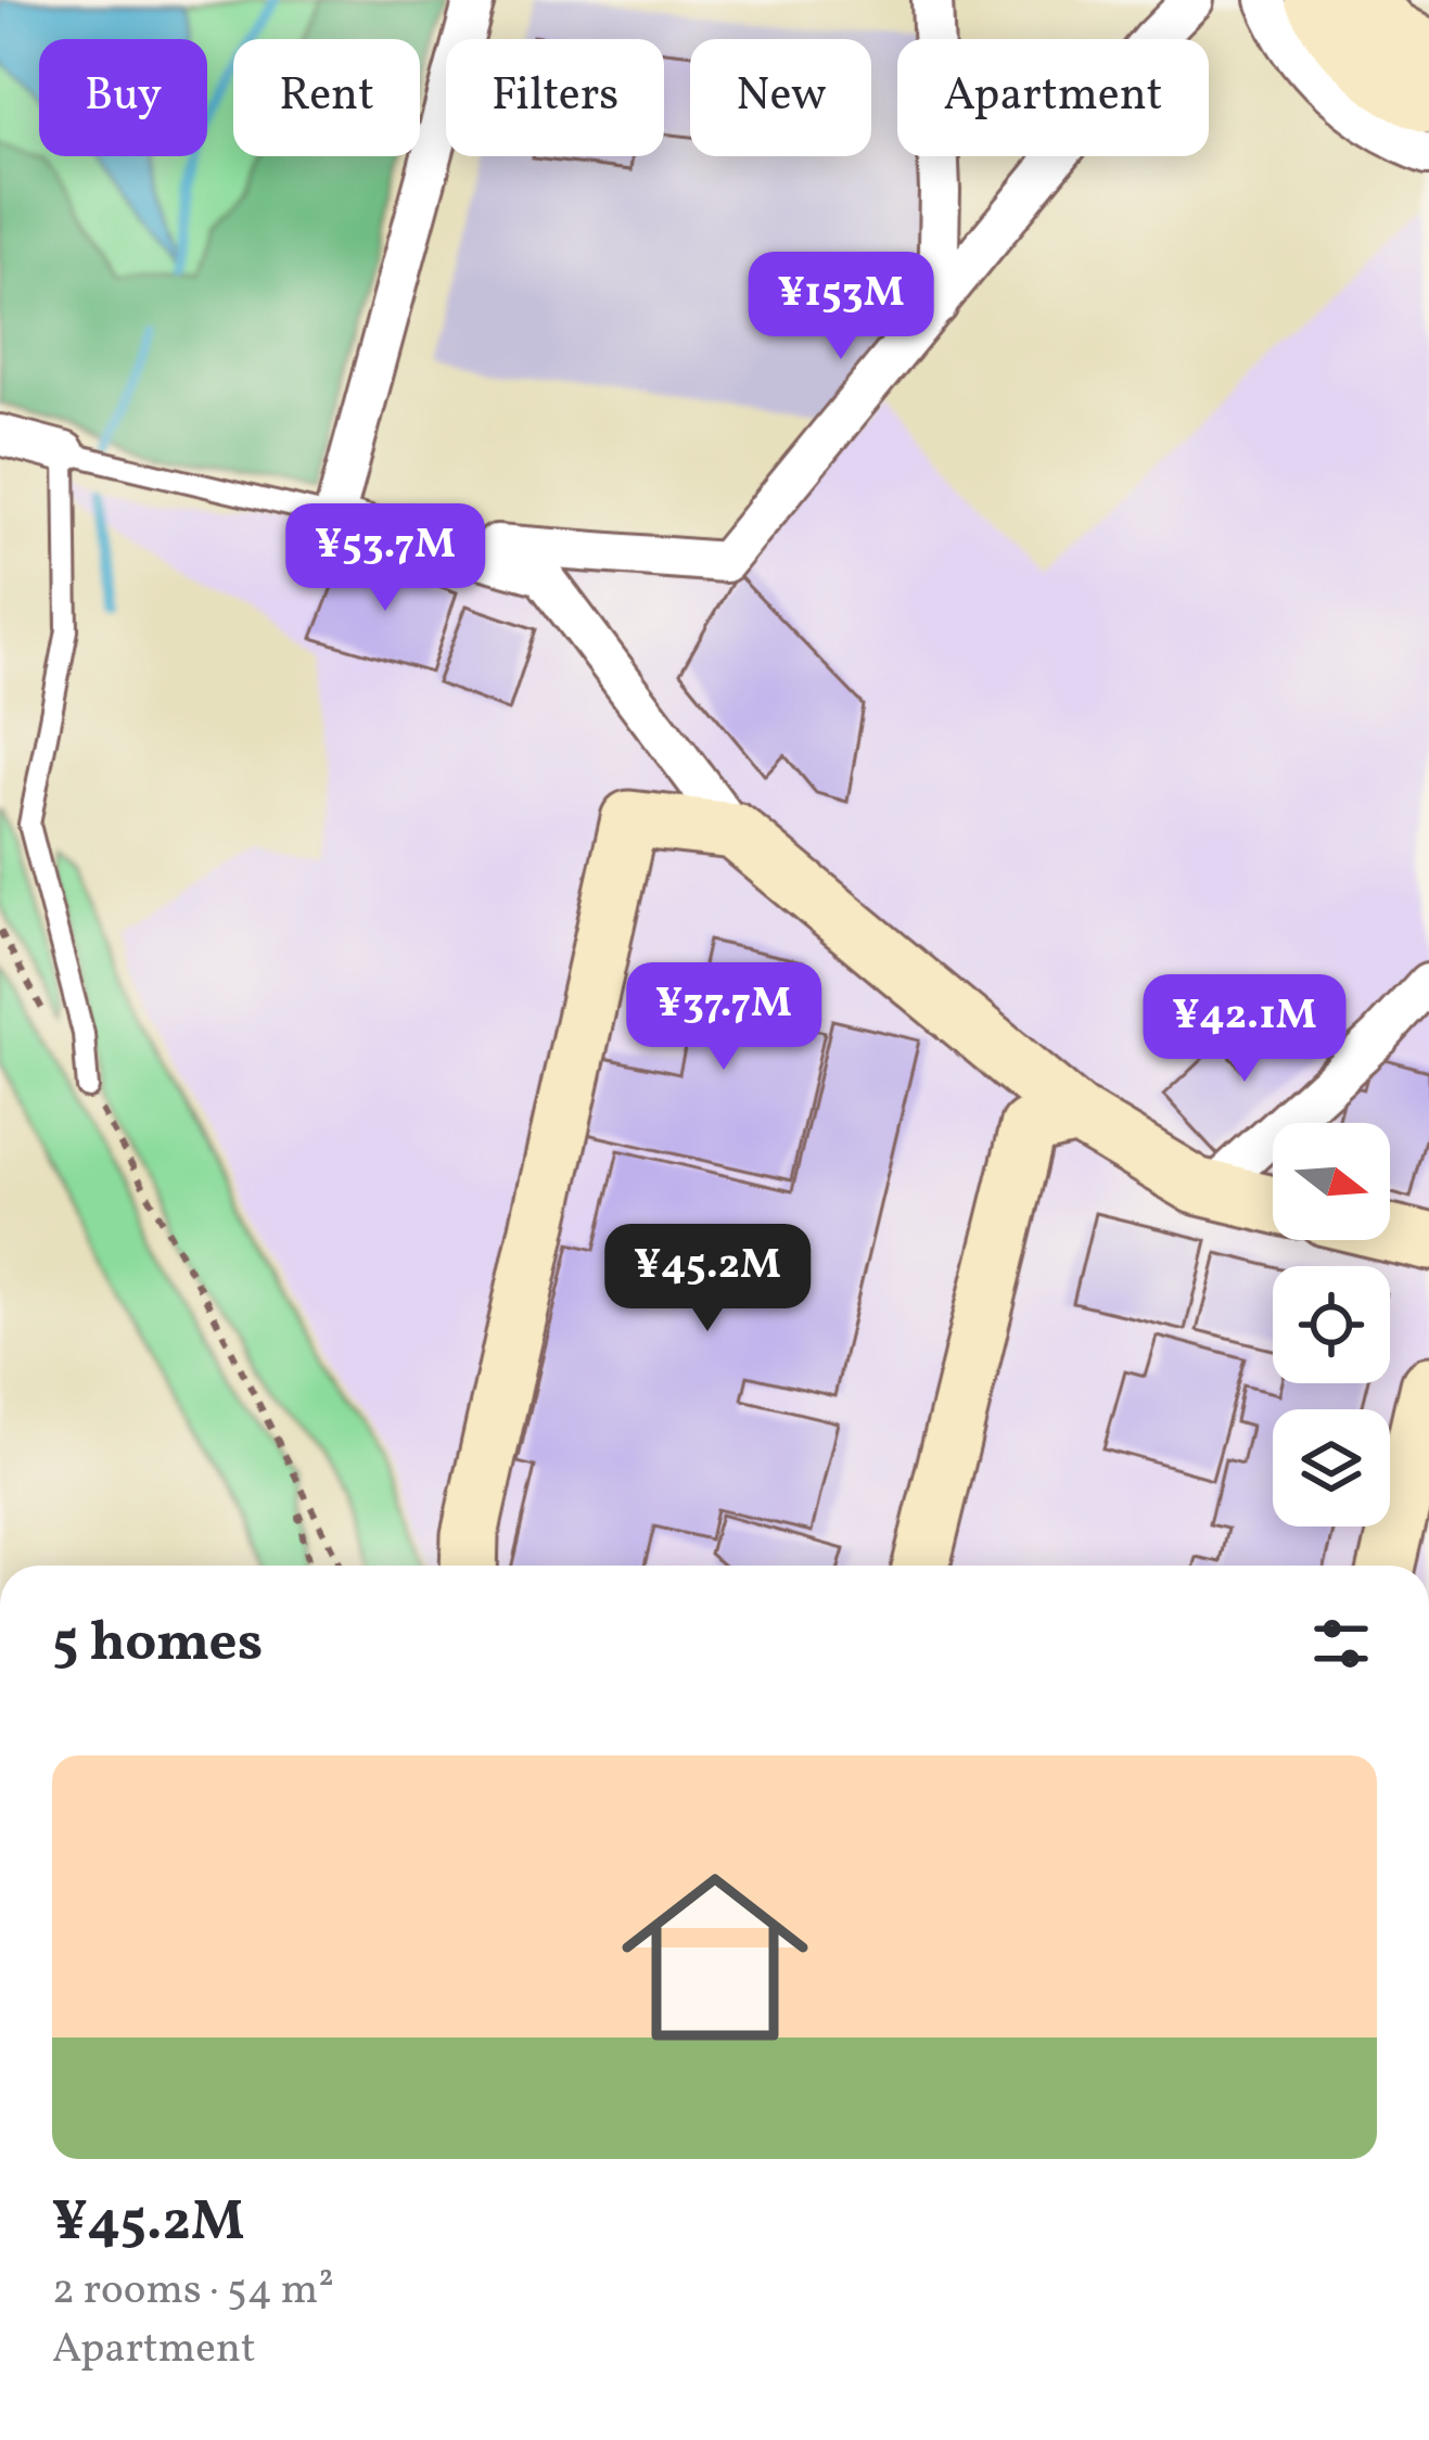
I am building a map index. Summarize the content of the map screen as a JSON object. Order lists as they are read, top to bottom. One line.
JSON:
{"north":"right","page":{"chip":["Buy","Rent","Filters","New","Apartment"],"price":["¥153M","¥53.7M","¥37.7M","¥42.1M","¥45.2M"],"heading":"5 homes","list":[{"name":"¥45.2M","note":"2 rooms · 54 m² · Apartment"}]}}
